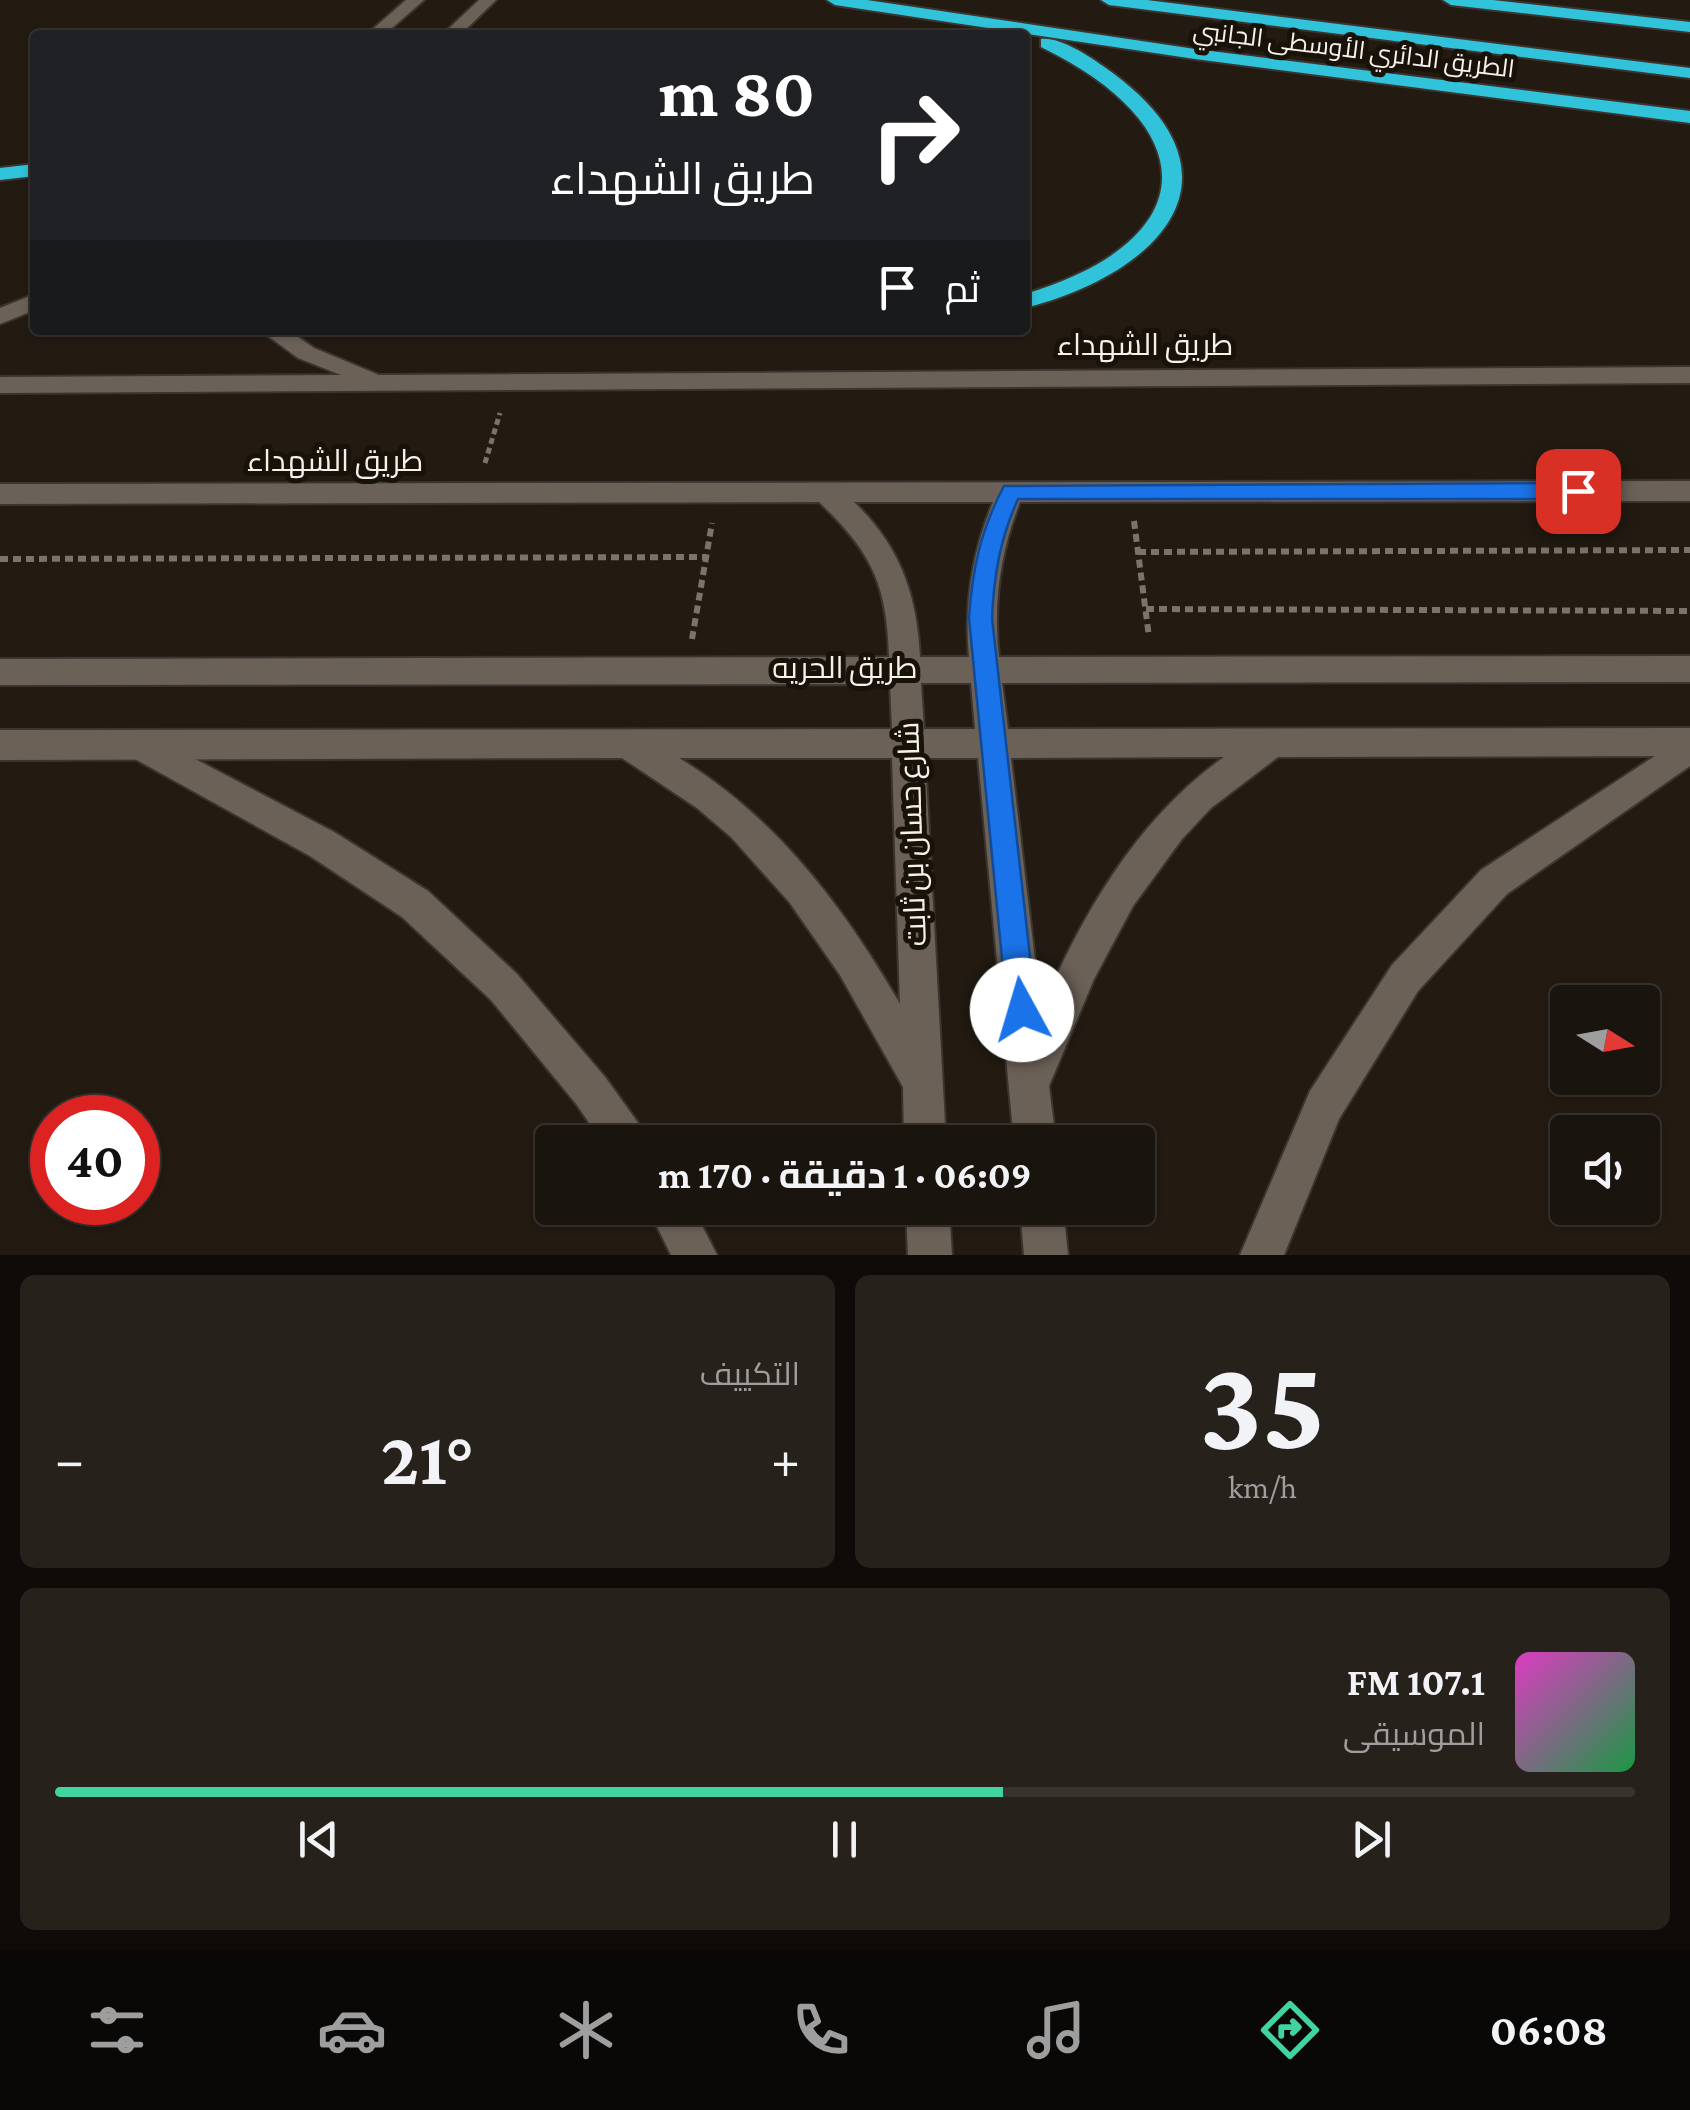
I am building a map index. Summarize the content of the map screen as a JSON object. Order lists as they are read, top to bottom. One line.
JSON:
{"streets":{"highway":["الطريق الدائري الأوسطى الجانبي"],"street":["طريق الشهداء","طريق الحريه","شارع حسان بن ثابت"]},"crossings":[["طريق الشهداء","شارع حسان بن ثابت"],["طريق الحريه","شارع حسان بن ثابت"]],"north":"right","page":{"turn":["80 m","طريق الشهداء"],"then":"ثم","limit":"40","trip":"06:09 · 1 دقيقة · 170 m","tile":[["35","km/h"],"التكييف"],"heat":["−","21°","+"],"song":["107.1 FM","الموسيقى"],"tabs":"06:08"}}
